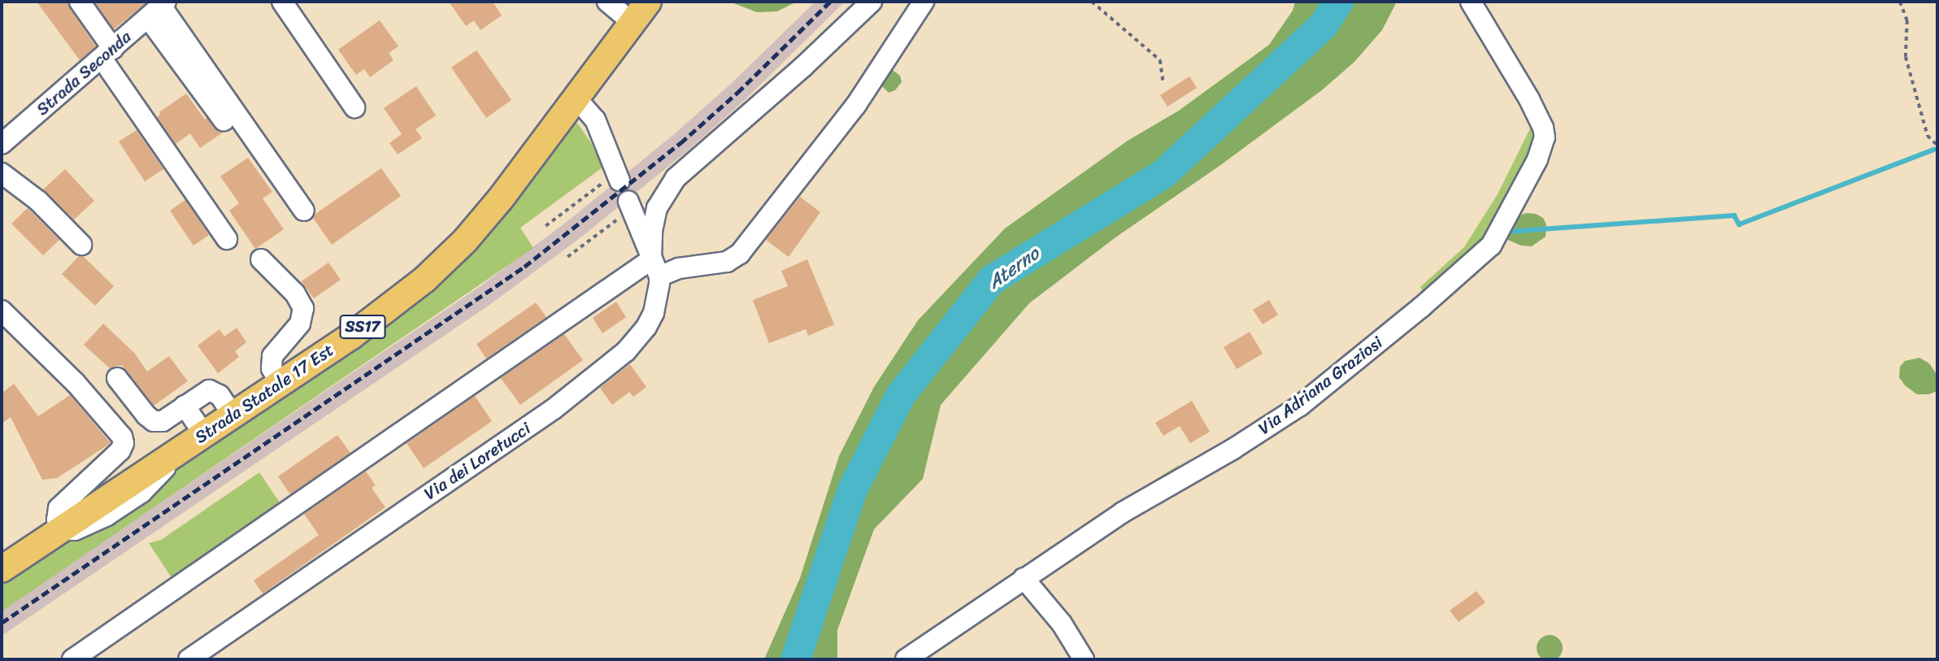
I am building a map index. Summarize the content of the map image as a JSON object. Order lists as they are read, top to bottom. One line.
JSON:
{"streets":{"main road":["SS17","Strada Statale 17 Est"],"street":["Strada Seconda","Via Adriana Graziosi","Via dei Loretucci"]},"water":["Aterno"]}
